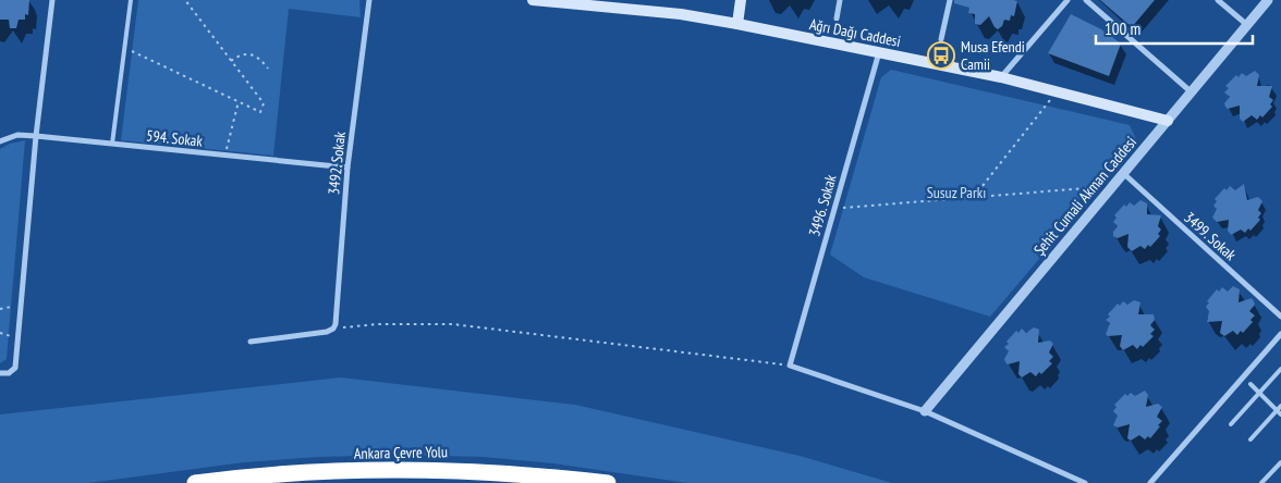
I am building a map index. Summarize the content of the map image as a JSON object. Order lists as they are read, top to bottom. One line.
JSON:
{"streets":{"highway":["Ankara Çevre Yolu"],"main road":["Ağrı Dağı Caddesi"],"street":["594. Sokak","3492. Sokak","Şehit Cumali Akman Caddesi","3496. Sokak","3499. Sokak"]},"crossings":[["Ağrı Dağı Caddesi","Şehit Cumali Akman Caddesi"],["Ağrı Dağı Caddesi","3496. Sokak"],["594. Sokak","3492. Sokak"],["Şehit Cumali Akman Caddesi","3499. Sokak"]],"parks":["Susuz Parkı"],"places":{"bus stop":["Musa Efendi Camii"]},"scale_bar":"100 m"}
